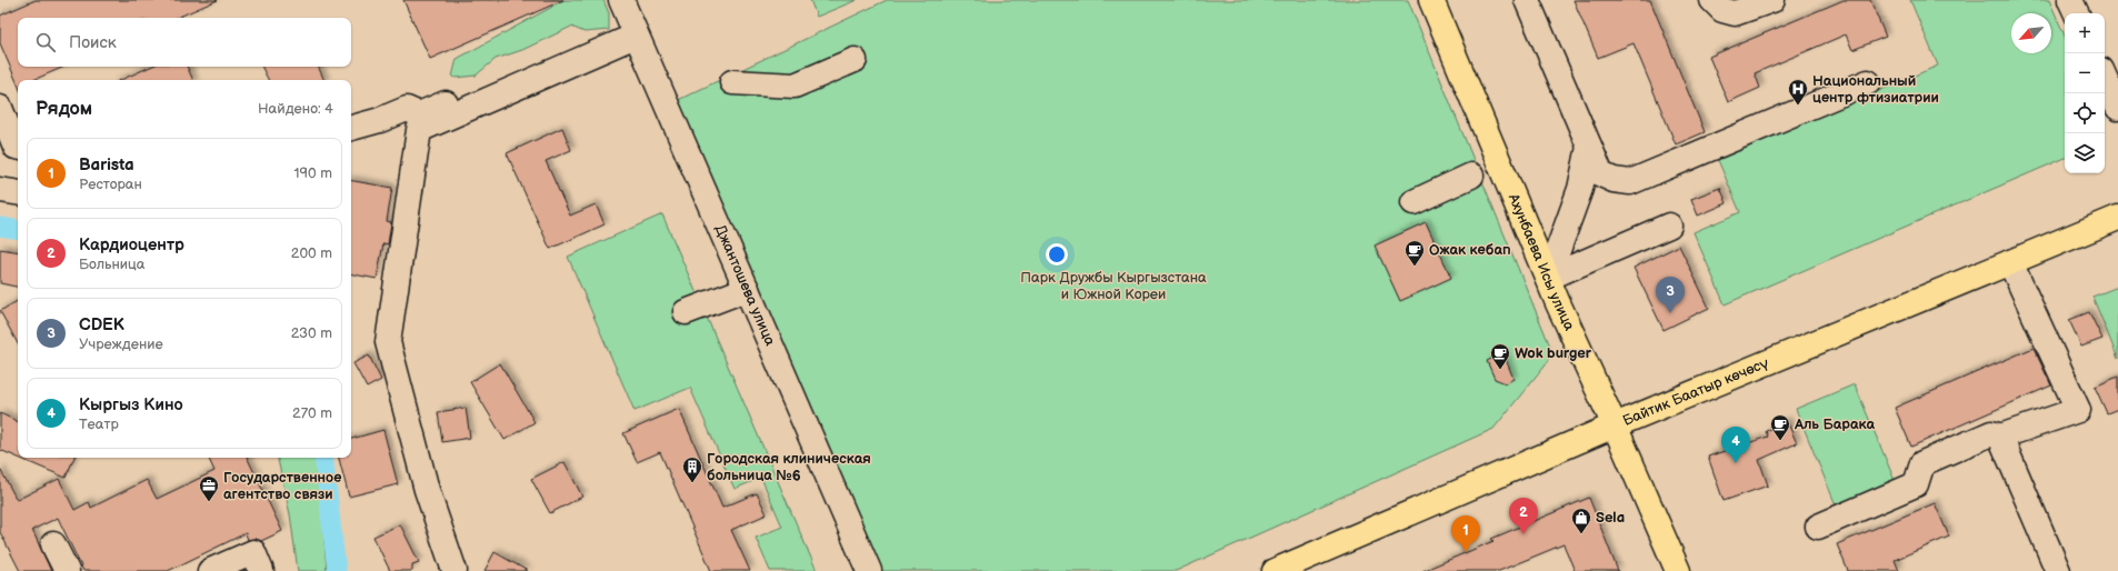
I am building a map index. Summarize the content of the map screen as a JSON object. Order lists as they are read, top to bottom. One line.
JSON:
{"streets":{"main road":["Ахунбаева Исы улица","Байтик Баатыр көчөсү"],"street":["Джантошева улица"]},"crossings":[["Ахунбаева Исы улица","Байтик Баатыр көчөсү"]],"parks":["Парк Дружбы Кыргызстана и Южной Кореи"],"places":{"hospital":["Национальный центр фтизиатрии"],"cafe":["Ожак кебап","Wok burger","Аль Барака"],"building":["Городская клиническая больница №6"],"office":["Государственное агентство связи"],"shop":["Sela"]},"north":"bottom left","page":{"map_buttons":["+","−"],"search":"Поиск","heading":["Рядом","Найдено: 4"],"list":[{"mark":"1","name":"Barista","note":"Ресторан","value":"190 m"},{"mark":"2","name":"Кардиоцентр","note":"Больница","value":"200 m"},{"mark":"3","name":"CDEK","note":"Учреждение","value":"230 m"},{"mark":"4","name":"Кыргыз Кино","note":"Театр","value":"270 m"}],"pins":["3","4","2","1"]}}
